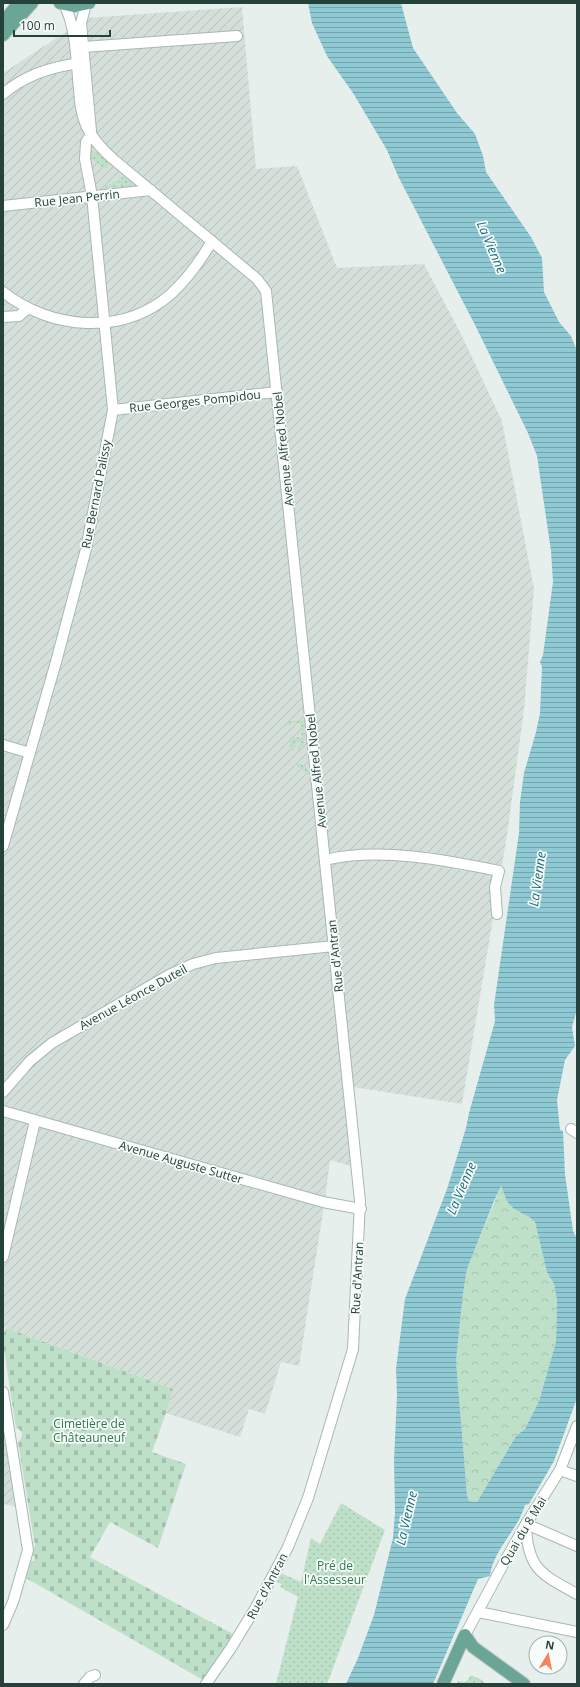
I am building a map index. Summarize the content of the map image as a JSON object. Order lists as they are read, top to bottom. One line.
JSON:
{"streets":{"street":["Rue Jean Perrin","Rue Georges Pompidou","Avenue Alfred Nobel","Rue Bernard Palissy","Rue d'Antran","Avenue Léonce Duteil","Avenue Auguste Sutter","Quai du 8 Mai"]},"crossings":[["Rue Jean Perrin","Avenue Alfred Nobel"],["Rue Jean Perrin","Rue Bernard Palissy"],["Rue Georges Pompidou","Avenue Alfred Nobel"],["Rue Georges Pompidou","Rue Bernard Palissy"],["Avenue Alfred Nobel","Rue Bernard Palissy"],["Avenue Alfred Nobel","Rue d'Antran"],["Rue d'Antran","Avenue Léonce Duteil"],["Rue d'Antran","Avenue Auguste Sutter"]],"water":["La Vienne"],"parks":["Cimetière de Châteauneuf","Pré de l'Assesseur"],"scale_bar":"100 m","north":"top"}
